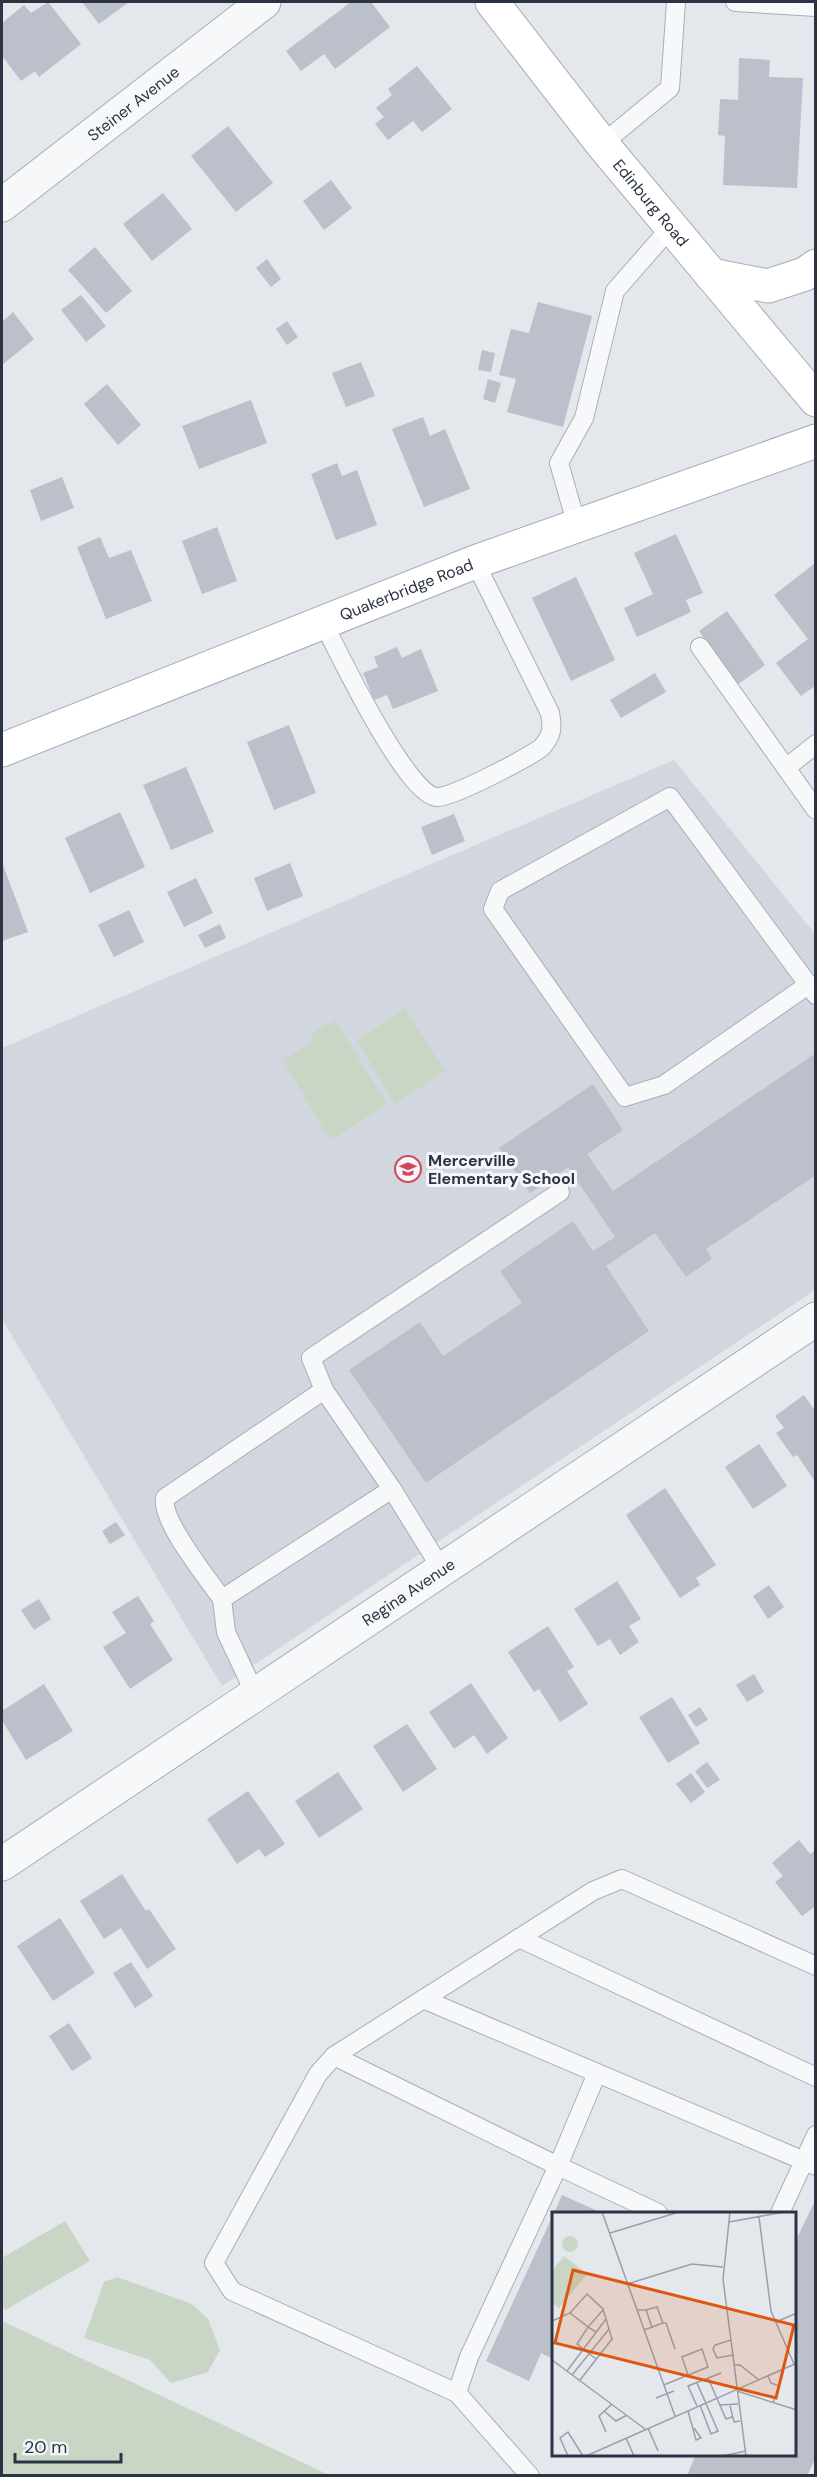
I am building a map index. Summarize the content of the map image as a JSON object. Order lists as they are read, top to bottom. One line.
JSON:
{"streets":{"main road":["Edinburg Road","Quakerbridge Road"],"street":["Steiner Avenue","Regina Avenue"]},"places":{"school or university":["Mercerville Elementary School"]},"scale_bar":"20 m"}
